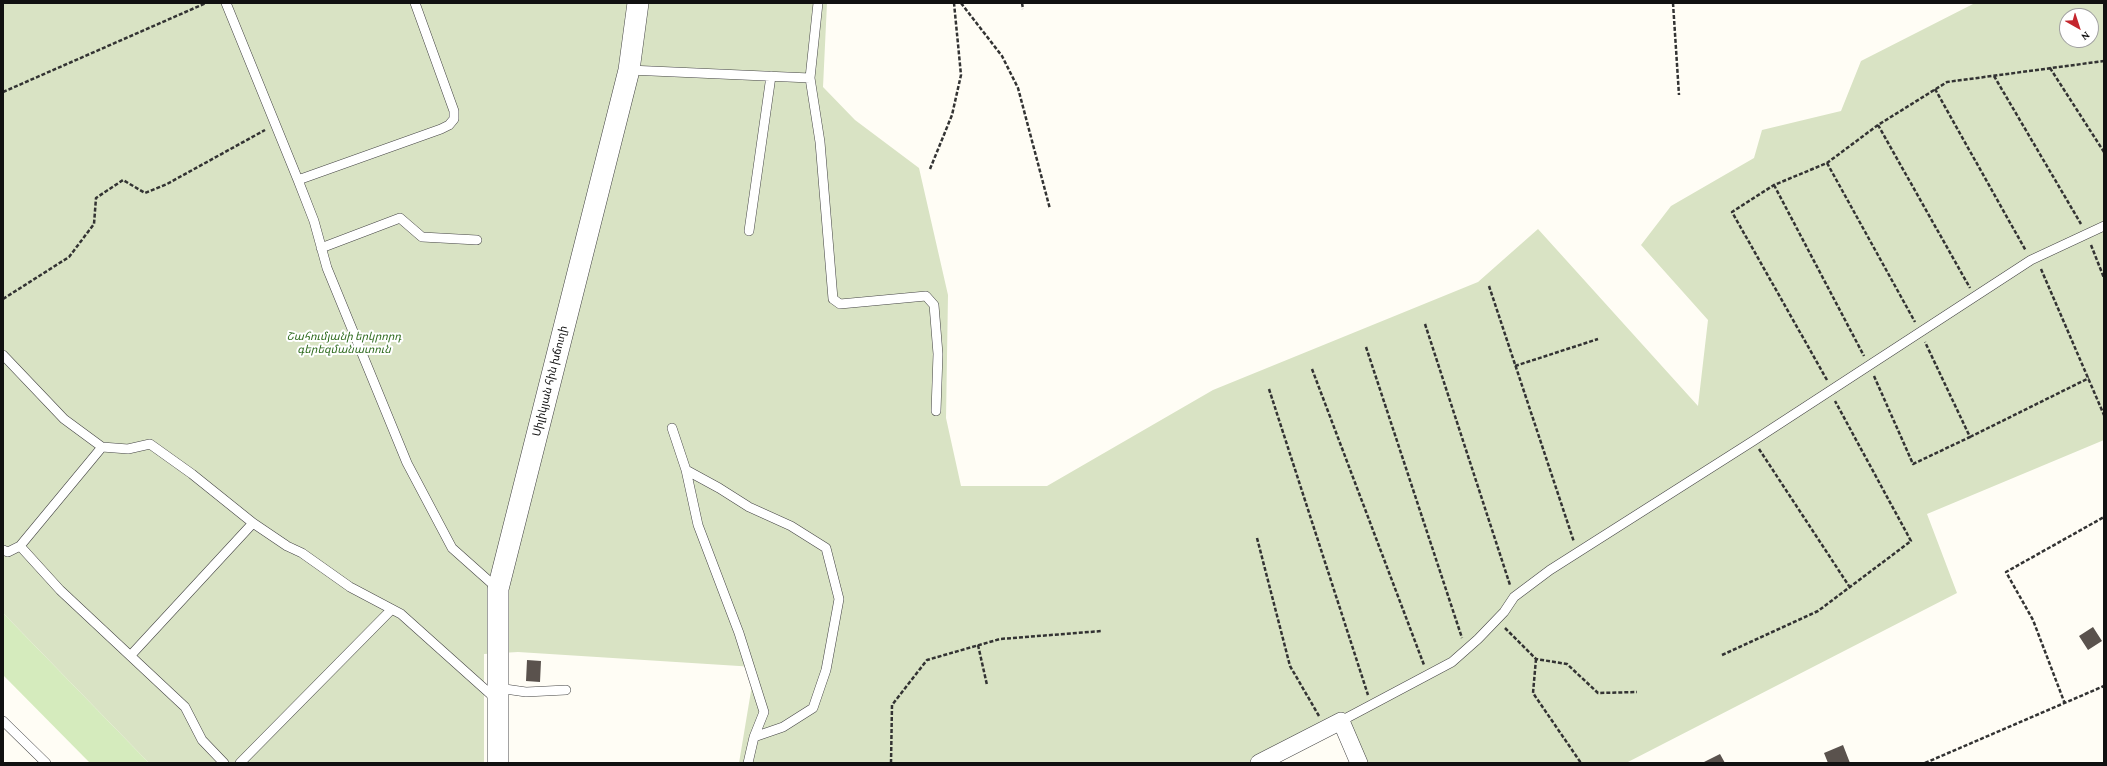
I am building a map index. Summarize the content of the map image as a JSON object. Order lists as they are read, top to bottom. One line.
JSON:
{"streets":{"street":["Սիլիկյան հին խճուղի"]},"parks":["Շահումյանի երկրորդ գերեզմանատուն"],"north":"bottom right"}
